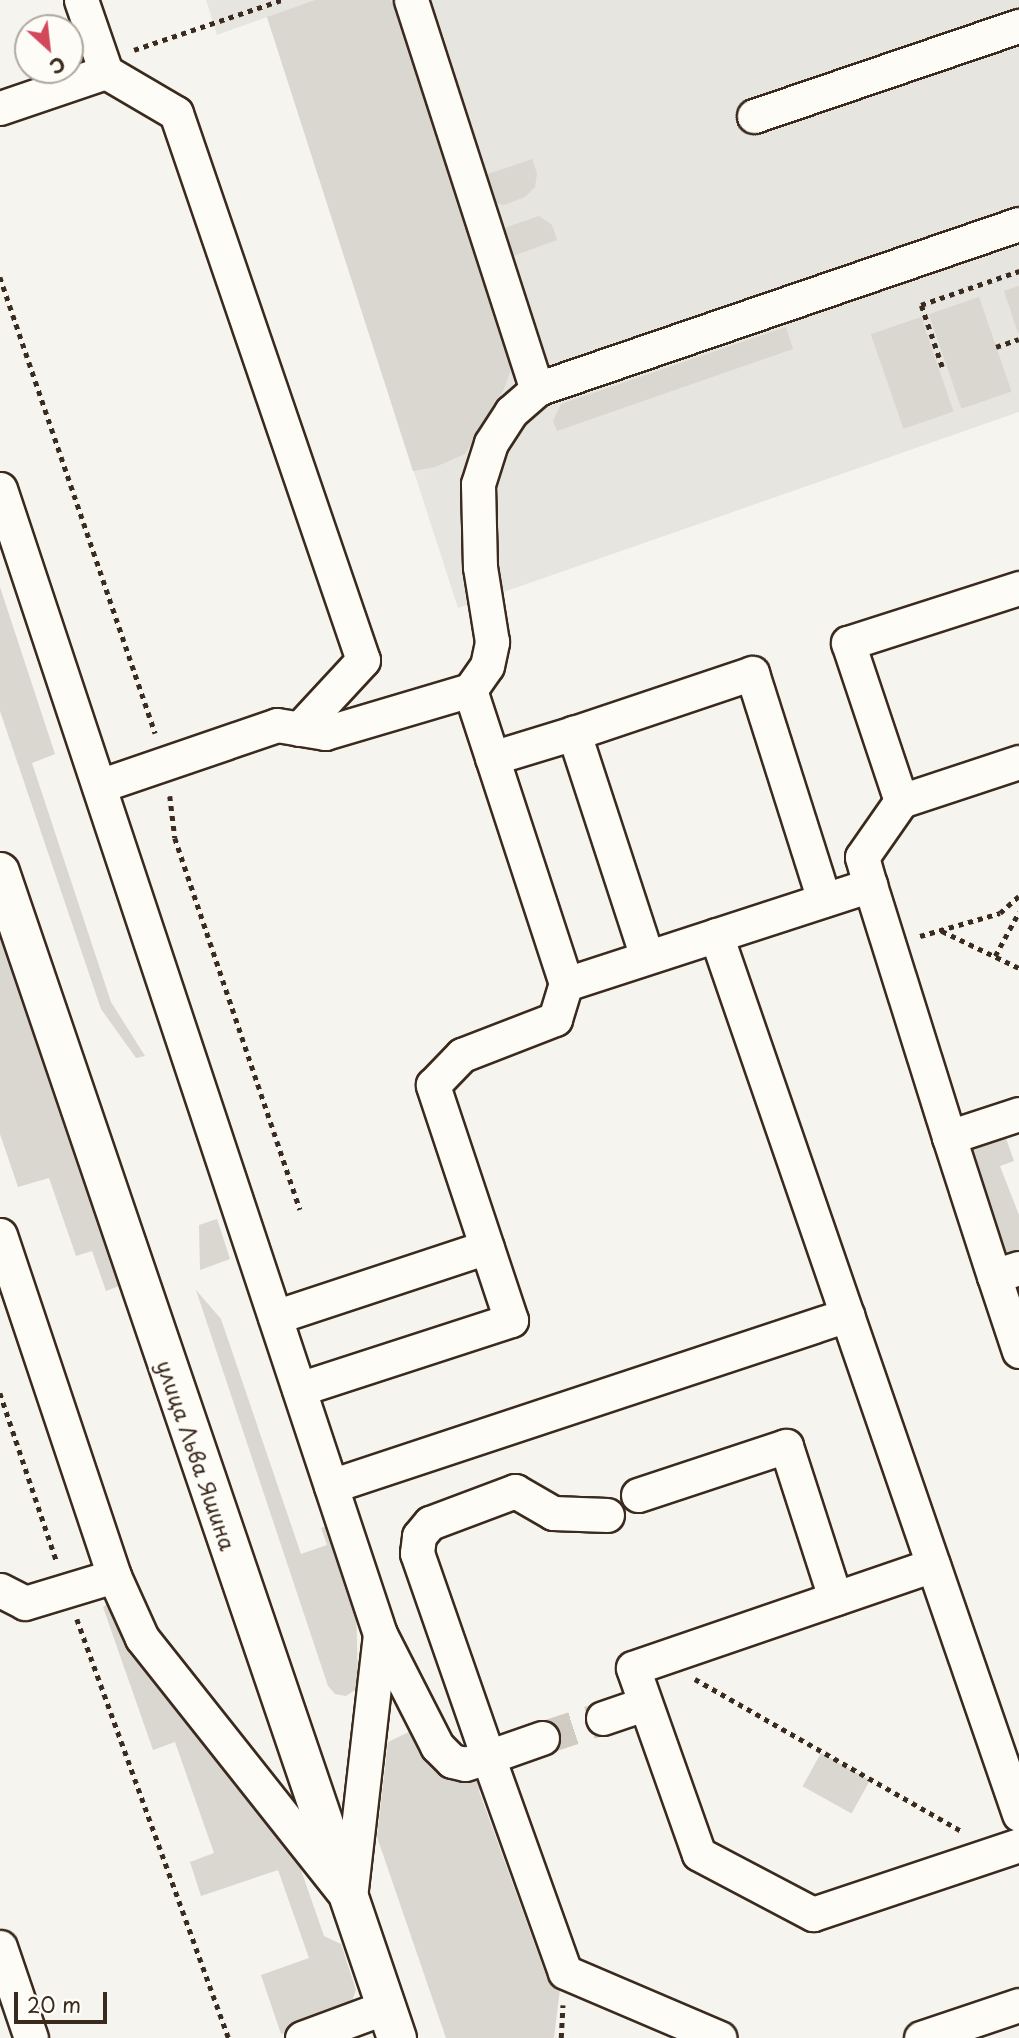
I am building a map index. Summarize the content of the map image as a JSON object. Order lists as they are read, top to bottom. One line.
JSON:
{"streets":{"main road":["улица Льва Яшина"]},"scale_bar":"20 m","north":"bottom right"}
